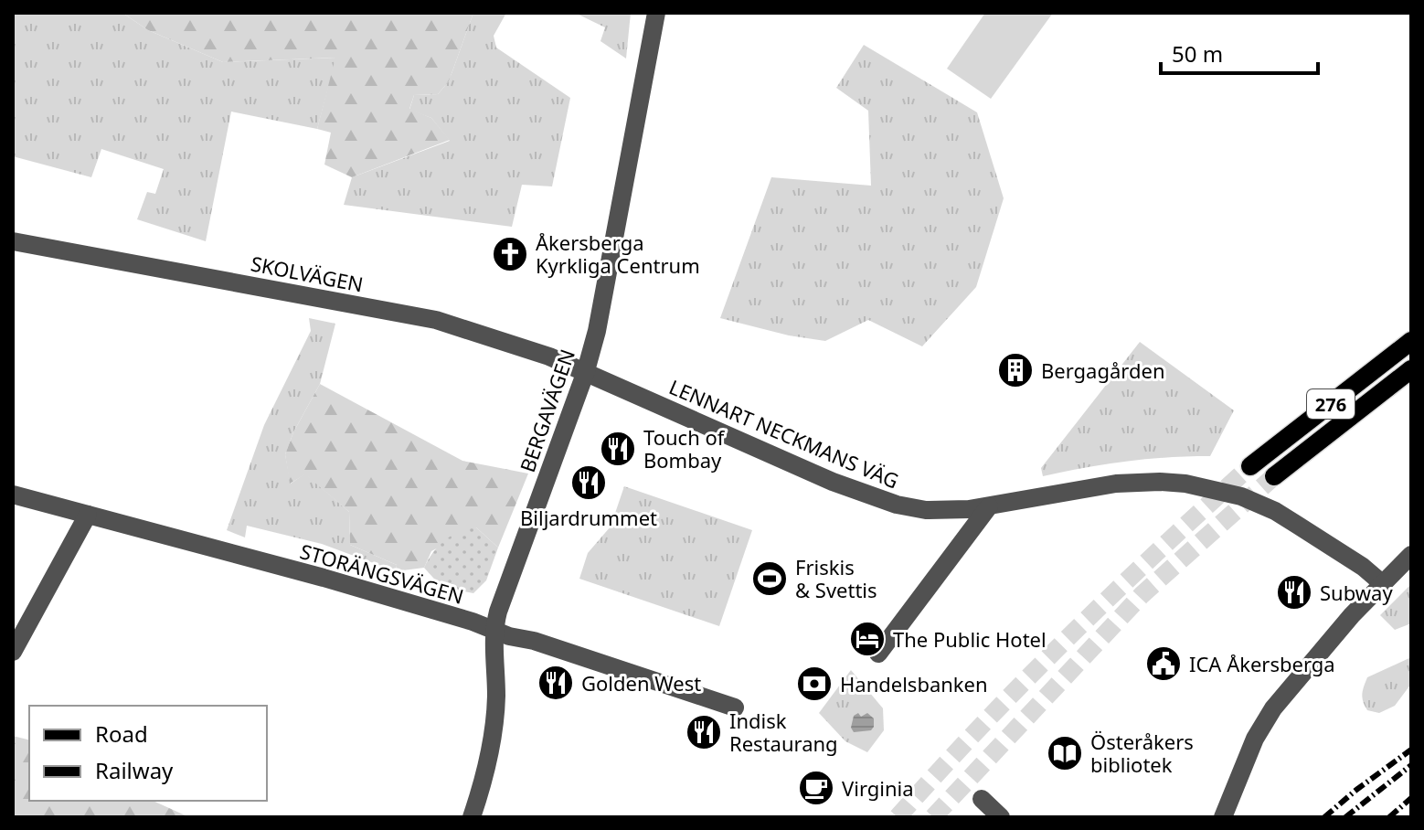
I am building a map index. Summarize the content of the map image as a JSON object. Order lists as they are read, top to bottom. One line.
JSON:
{"streets":{"main road":["276"],"street":["SKOLVÄGEN","BERGAVÄGEN","LENNART NECKMANS VÄG","STORÄNGSVÄGEN"]},"crossings":[["SKOLVÄGEN","BERGAVÄGEN"],["SKOLVÄGEN","LENNART NECKMANS VÄG"],["BERGAVÄGEN","LENNART NECKMANS VÄG"],["BERGAVÄGEN","STORÄNGSVÄGEN"]],"places":{"church":["Åkersberga Kyrkliga Centrum"],"building":["Bergagården"],"restaurant":["Touch of Bombay","Biljardrummet","Subway","Golden West","Indisk Restaurang"],"sports":["Friskis & Svettis"],"hotel":["The Public Hotel"],"public building":["ICA Åkersberga"],"bank":["Handelsbanken"],"library":["Österåkers bibliotek"],"cafe":["Virginia"]},"legend":["Road","Railway"],"scale_bar":"50 m"}
